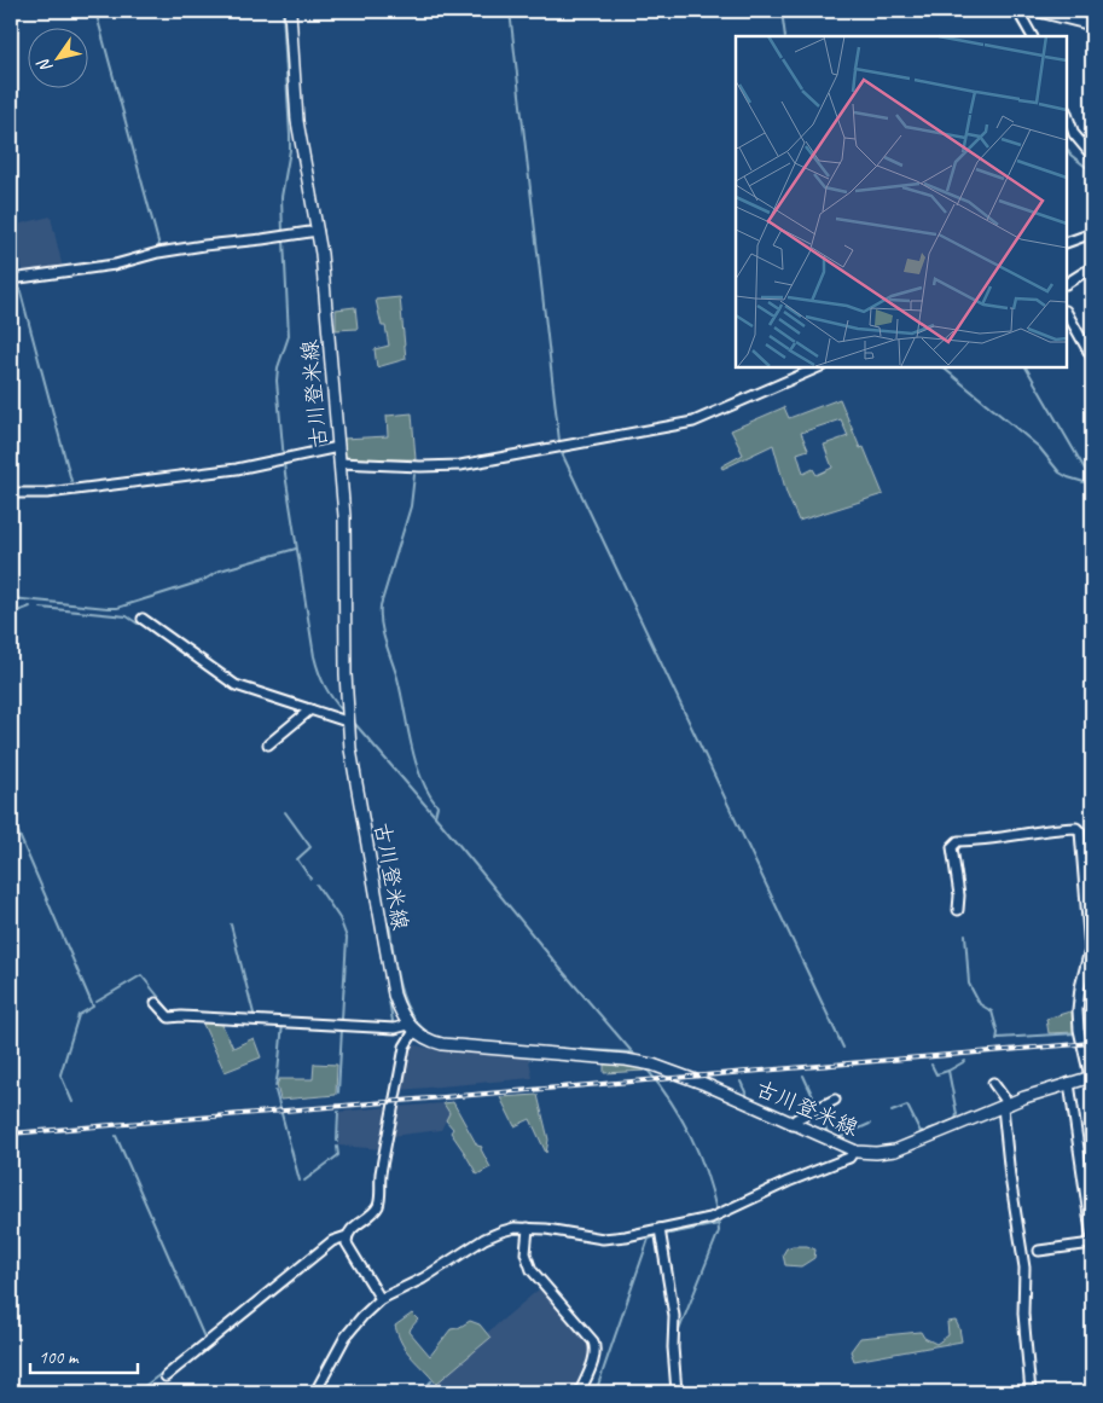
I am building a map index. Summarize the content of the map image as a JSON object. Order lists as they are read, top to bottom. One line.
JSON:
{"streets":{"main road":["古川登米線"]},"scale_bar":"100 m","north":"bottom left"}
